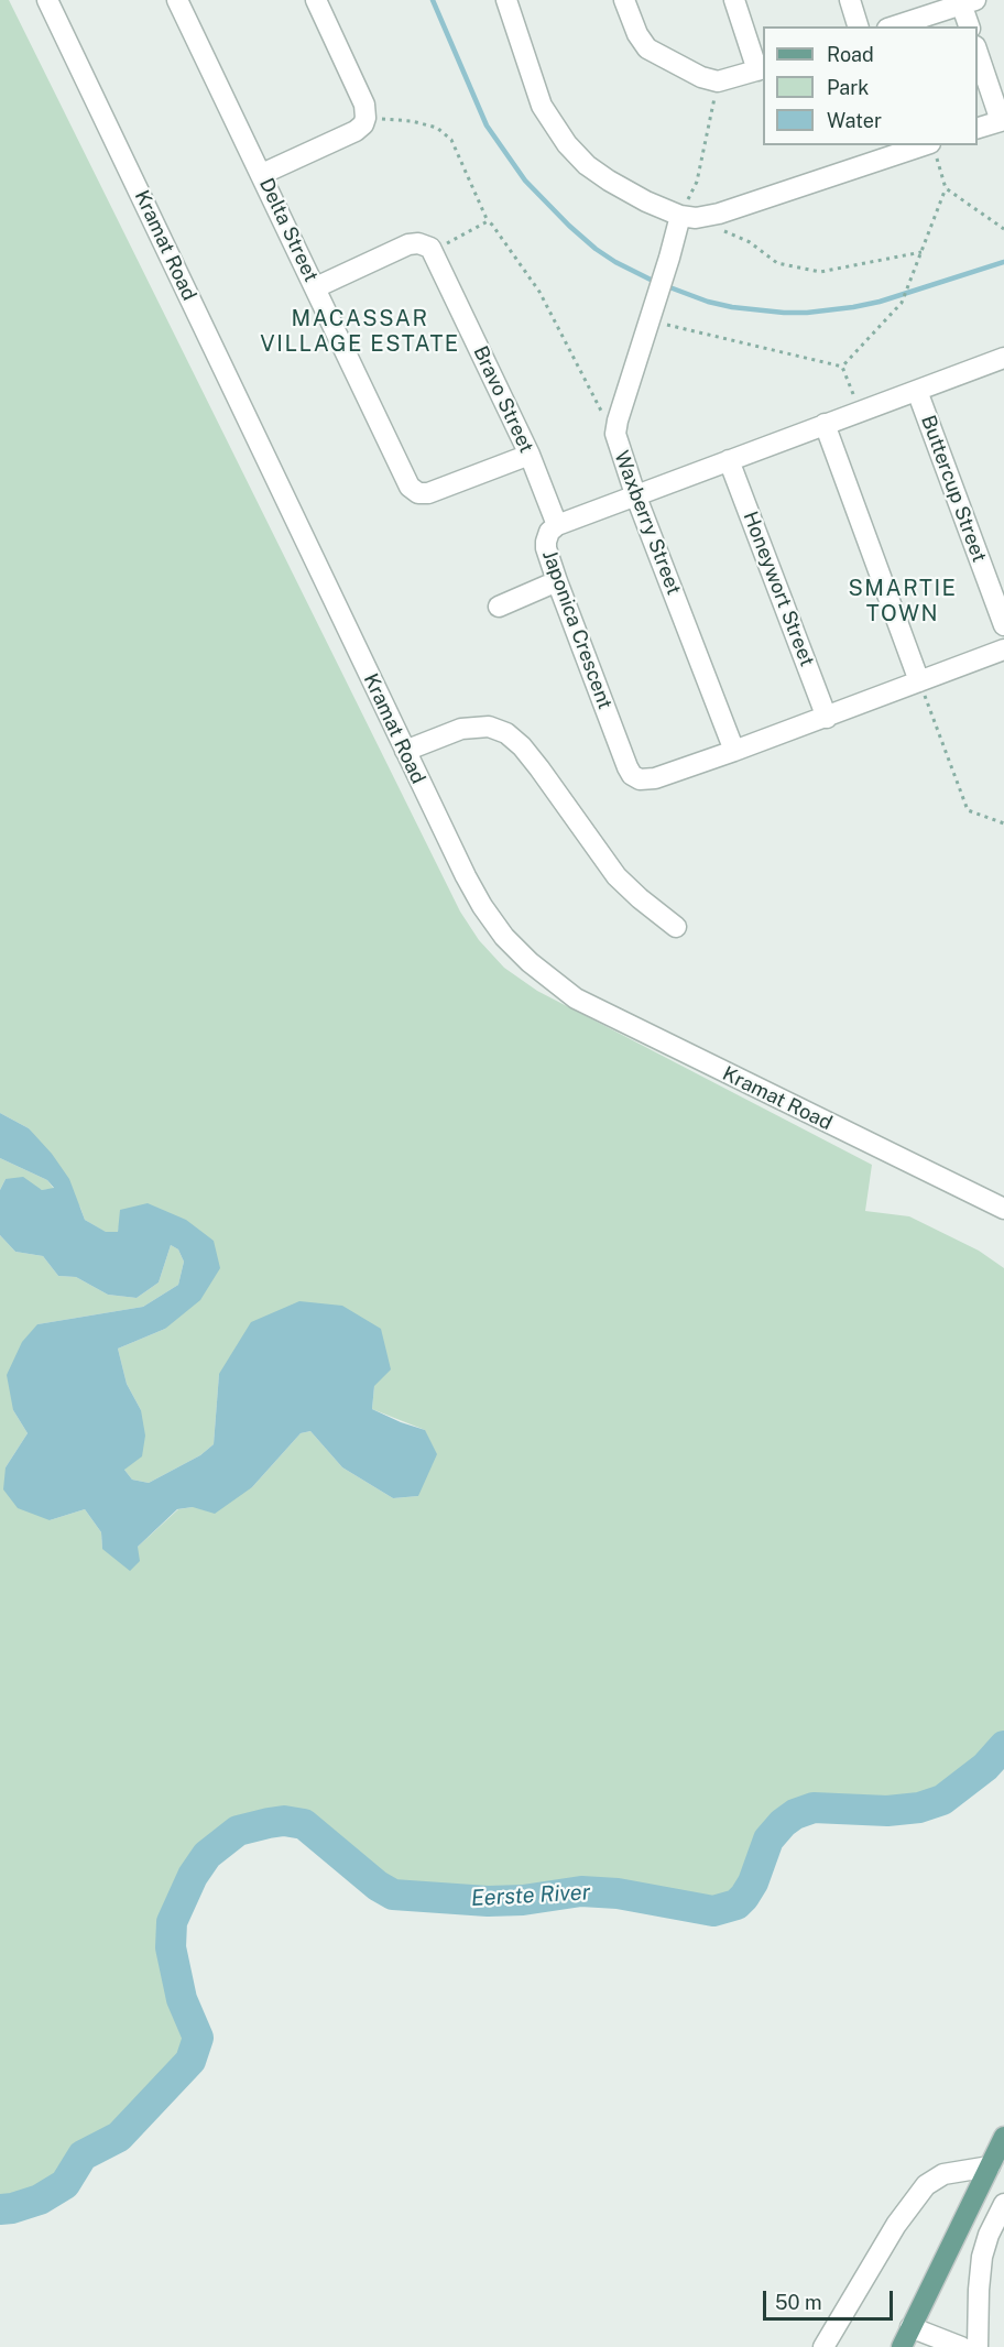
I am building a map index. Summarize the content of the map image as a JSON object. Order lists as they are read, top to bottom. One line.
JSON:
{"streets":{"street":["Delta Street","Kramat Road","Bravo Street","Buttercup Street","Waxberry Street","Honeywort Street","Japonica Crescent"]},"crossings":[["Delta Street","Bravo Street"],["Bravo Street","Japonica Crescent"],["Buttercup Street","Japonica Crescent"],["Waxberry Street","Japonica Crescent"],["Honeywort Street","Japonica Crescent"]],"districts":["MACASSAR VILLAGE ESTATE","SMARTIE TOWN"],"water":["Eerste River"],"legend":["Road","Park","Water"],"scale_bar":"50 m"}
